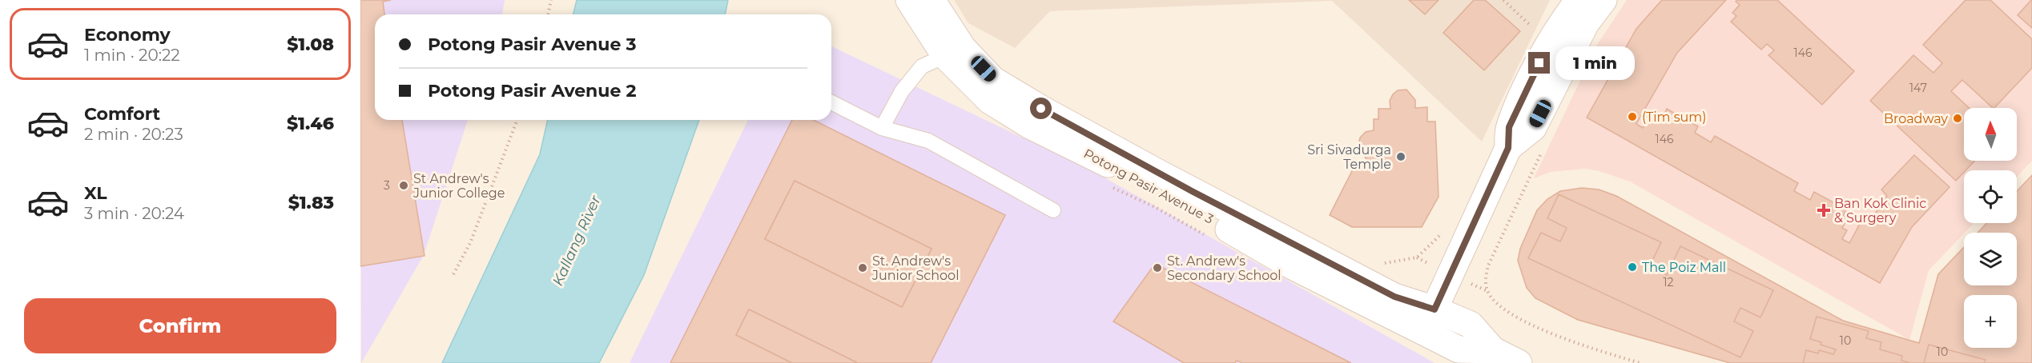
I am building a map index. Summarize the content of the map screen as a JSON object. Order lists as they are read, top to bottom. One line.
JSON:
{"streets":{"street":["Potong Pasir Avenue 3"]},"water":["Kallang River"],"places":{"other":["(Tim sum)","Broadway","Sri Sivadurga Temple","St Andrew's Junior College","The Poiz Mall","St. Andrew's Junior School","St. Andrew's Secondary School"],"health":["Ban Kok Clinic & Surgery"]},"house_numbers":["146","147","146","3","12","10","10"],"north":"top","page":{"list":[{"name":"Economy","note":"1 min · 20:22","value":"$1.08"},{"name":"Comfort","note":"2 min · 20:23","value":"$1.46"},{"name":"XL","note":"3 min · 20:24","value":"$1.83"}],"banner":["Potong Pasir Avenue 3","Potong Pasir Avenue 2"],"bubble":"1 min","map_buttons":"+","buttons":"Confirm"}}
